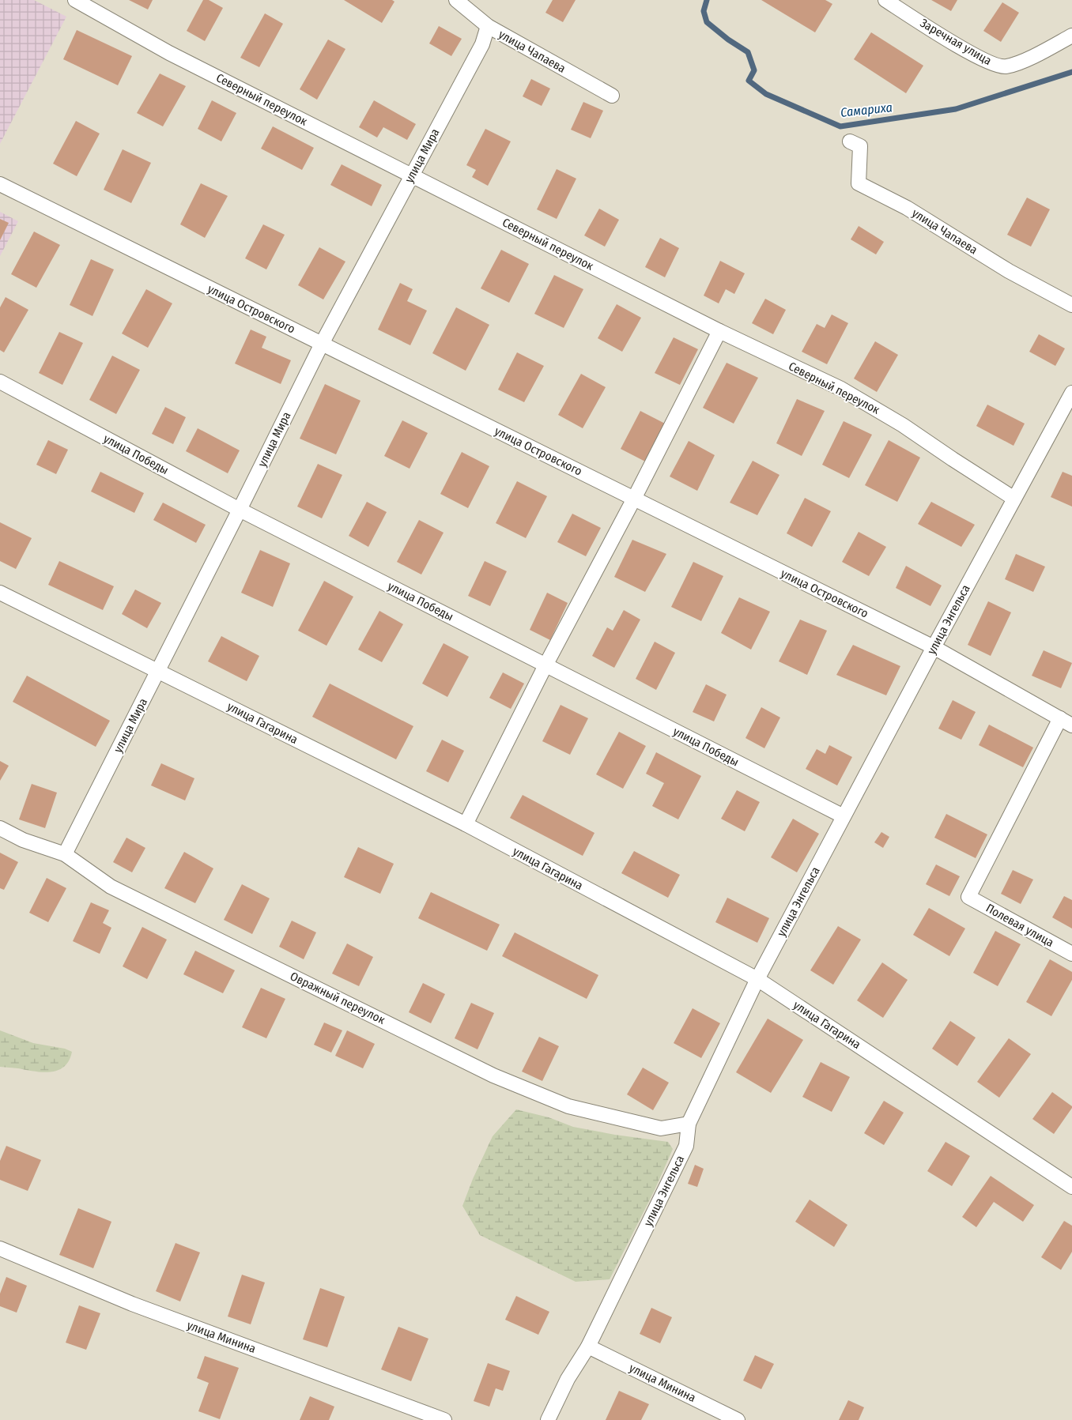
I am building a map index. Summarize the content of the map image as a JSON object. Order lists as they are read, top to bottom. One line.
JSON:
{"streets":{"street":["Заречная улица","улица Чапаева","Северный переулок","улица Мира","улица Островского","улица Победы","улица Энгельса","улица Гагарина","Полевая улица","Овражный переулок","улица Минина"]},"crossings":[["улица Чапаева","улица Мира"],["Северный переулок","улица Мира"],["Северный переулок","улица Энгельса"],["улица Мира","улица Островского"],["улица Мира","улица Победы"],["улица Мира","улица Гагарина"],["улица Мира","Овражный переулок"],["улица Островского","улица Энгельса"],["улица Островского","Полевая улица"],["улица Победы","улица Энгельса"],["улица Энгельса","улица Гагарина"],["улица Энгельса","Овражный переулок"],["улица Энгельса","улица Минина"]],"water":["Самариха"]}
